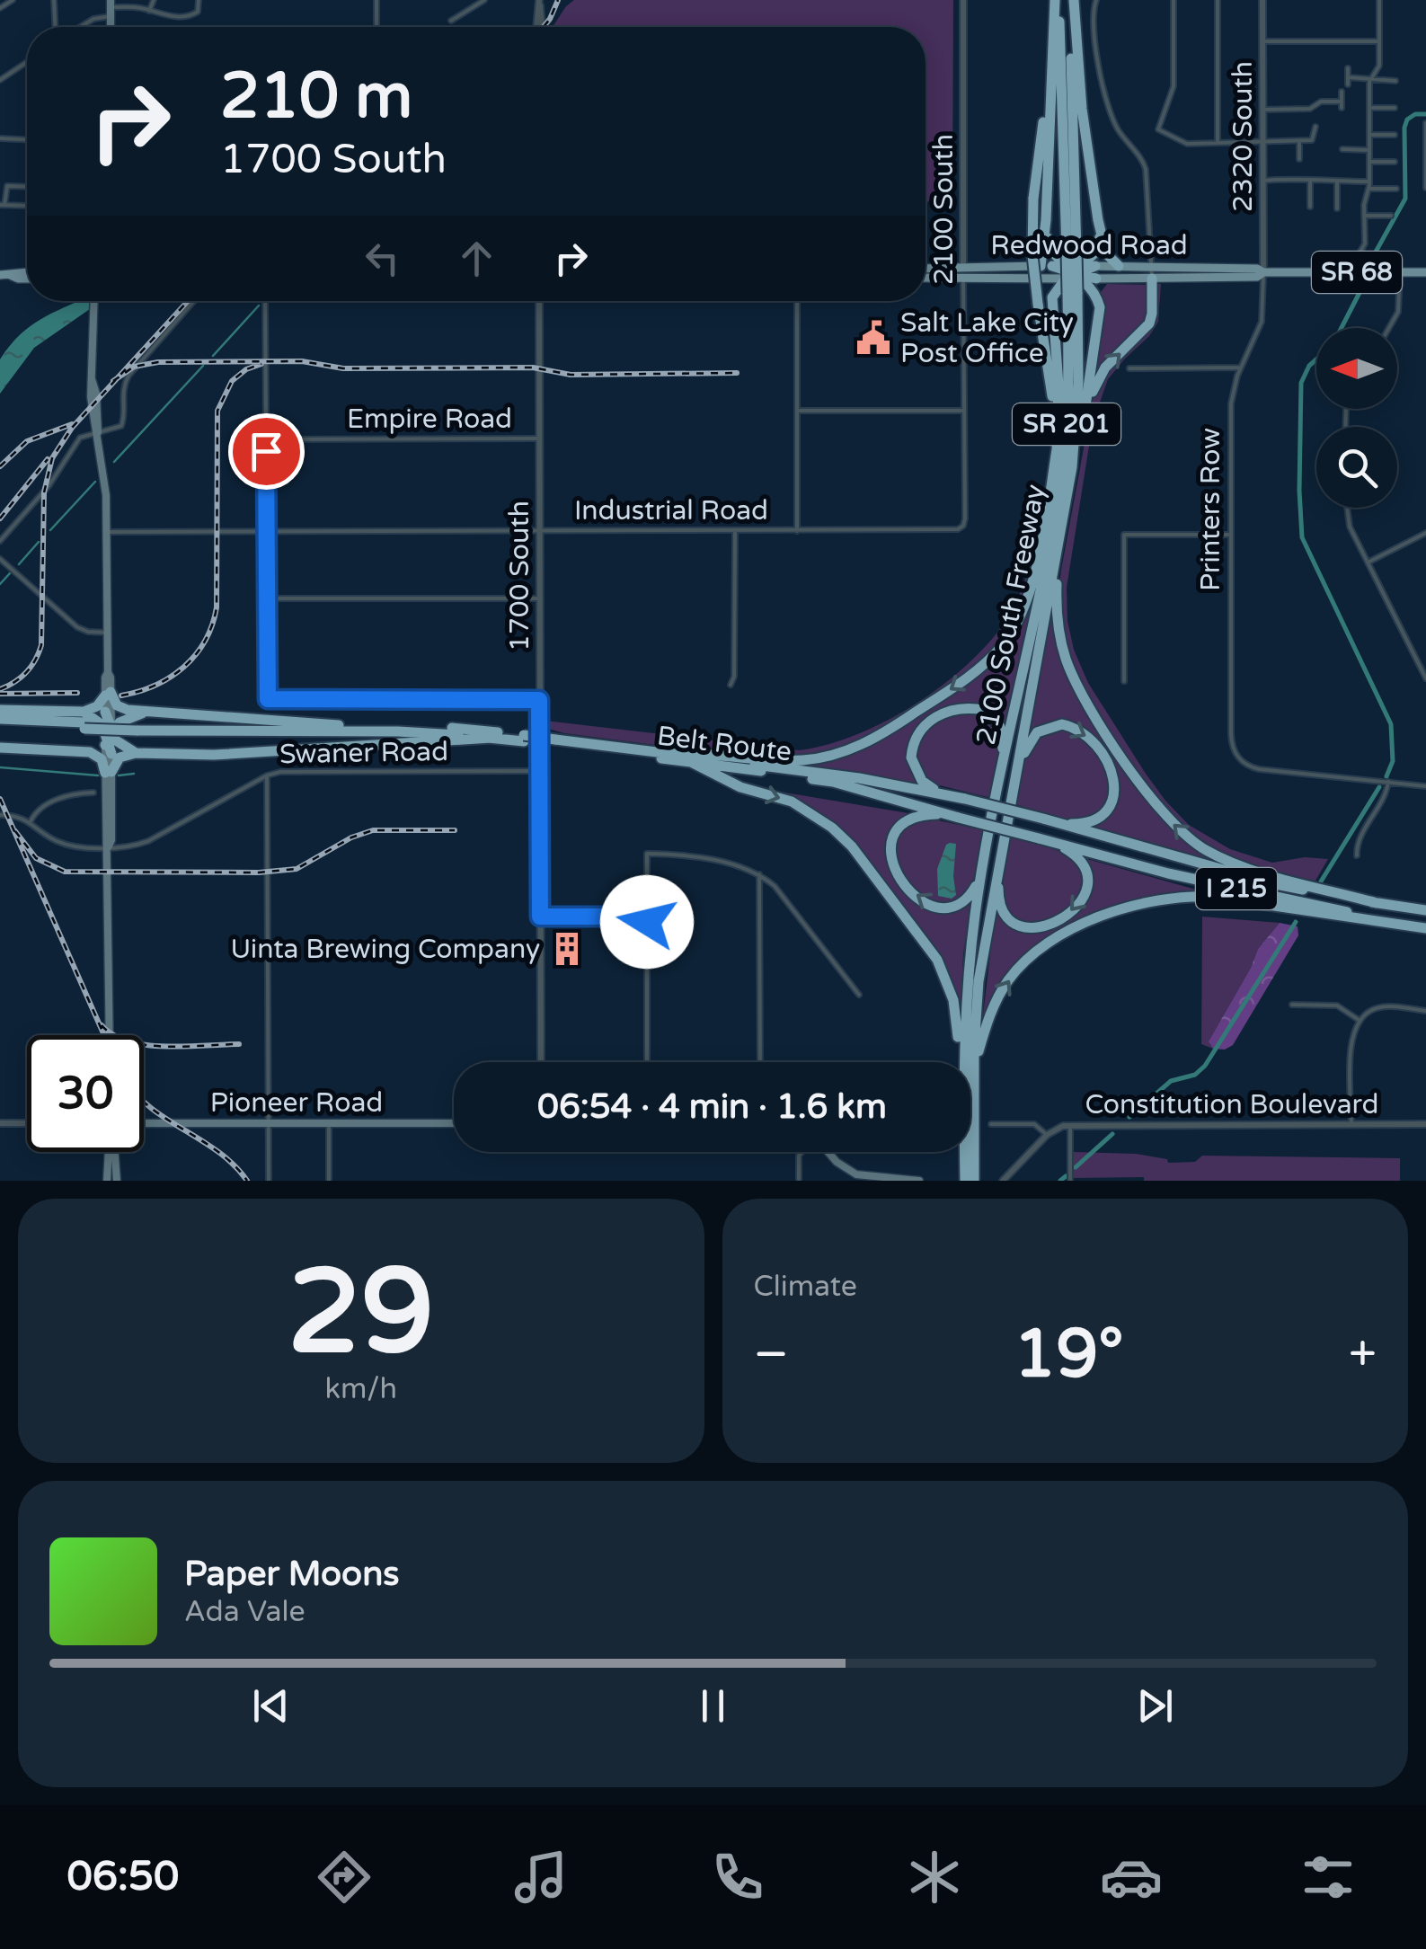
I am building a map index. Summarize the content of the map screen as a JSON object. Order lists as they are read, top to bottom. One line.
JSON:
{"streets":{"highway":["SR 201","2100 South Freeway","Belt Route","I 215"],"main road":["Redwood Road","SR 68","Pioneer Road"],"street":["2320 South","2100 South","Empire Road","Printers Row","Industrial Road","1700 South","Swaner Road","Constitution Boulevard"]},"crossings":[["2320 South","Redwood Road"],["2320 South","Printers Row"],["2100 South","Redwood Road"],["2100 South","Industrial Road"],["Redwood Road","Printers Row"],["Empire Road","1700 South"],["Industrial Road","1700 South"],["1700 South","Swaner Road"]],"places":{"public building":["Salt Lake City Post Office"],"building":["Uinta Brewing Company"]},"north":"left","page":{"turn":["210 m","1700 South"],"limit":"30","trip":"06:54 · 4 min · 1.6 km","tile":[["29","km/h"],"Climate"],"heat":["−","19°","+"],"song":["Paper Moons","Ada Vale"],"tabs":"06:50"}}
